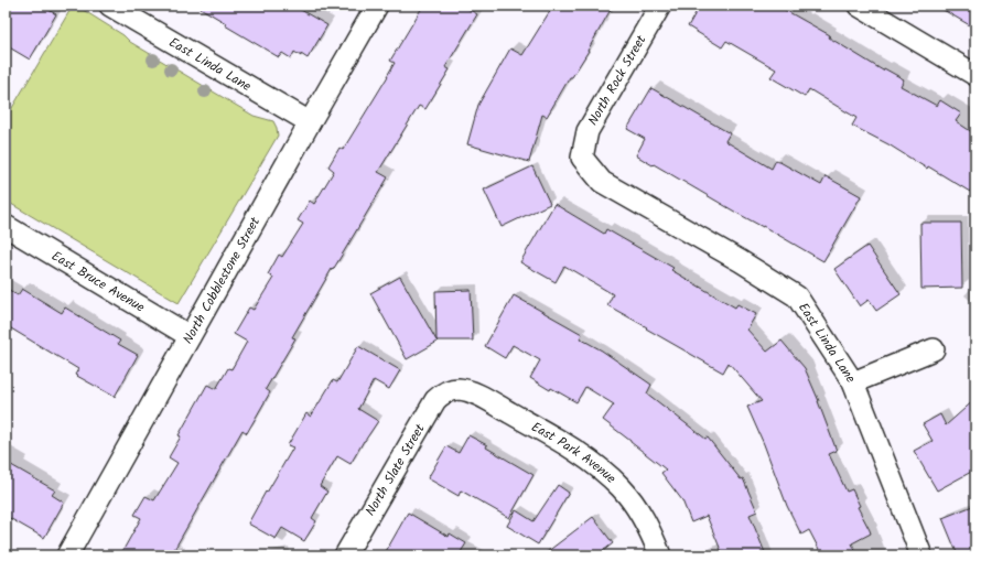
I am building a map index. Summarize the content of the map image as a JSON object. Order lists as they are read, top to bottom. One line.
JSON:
{"streets":{"street":["East Linda Lane","North Rock Street","North Cobblestone Street","East Bruce Avenue","East Park Avenue","North Slate Street"]},"crossings":[["East Linda Lane","North Rock Street"],["East Linda Lane","North Cobblestone Street"],["North Cobblestone Street","East Bruce Avenue"],["East Park Avenue","North Slate Street"]]}
